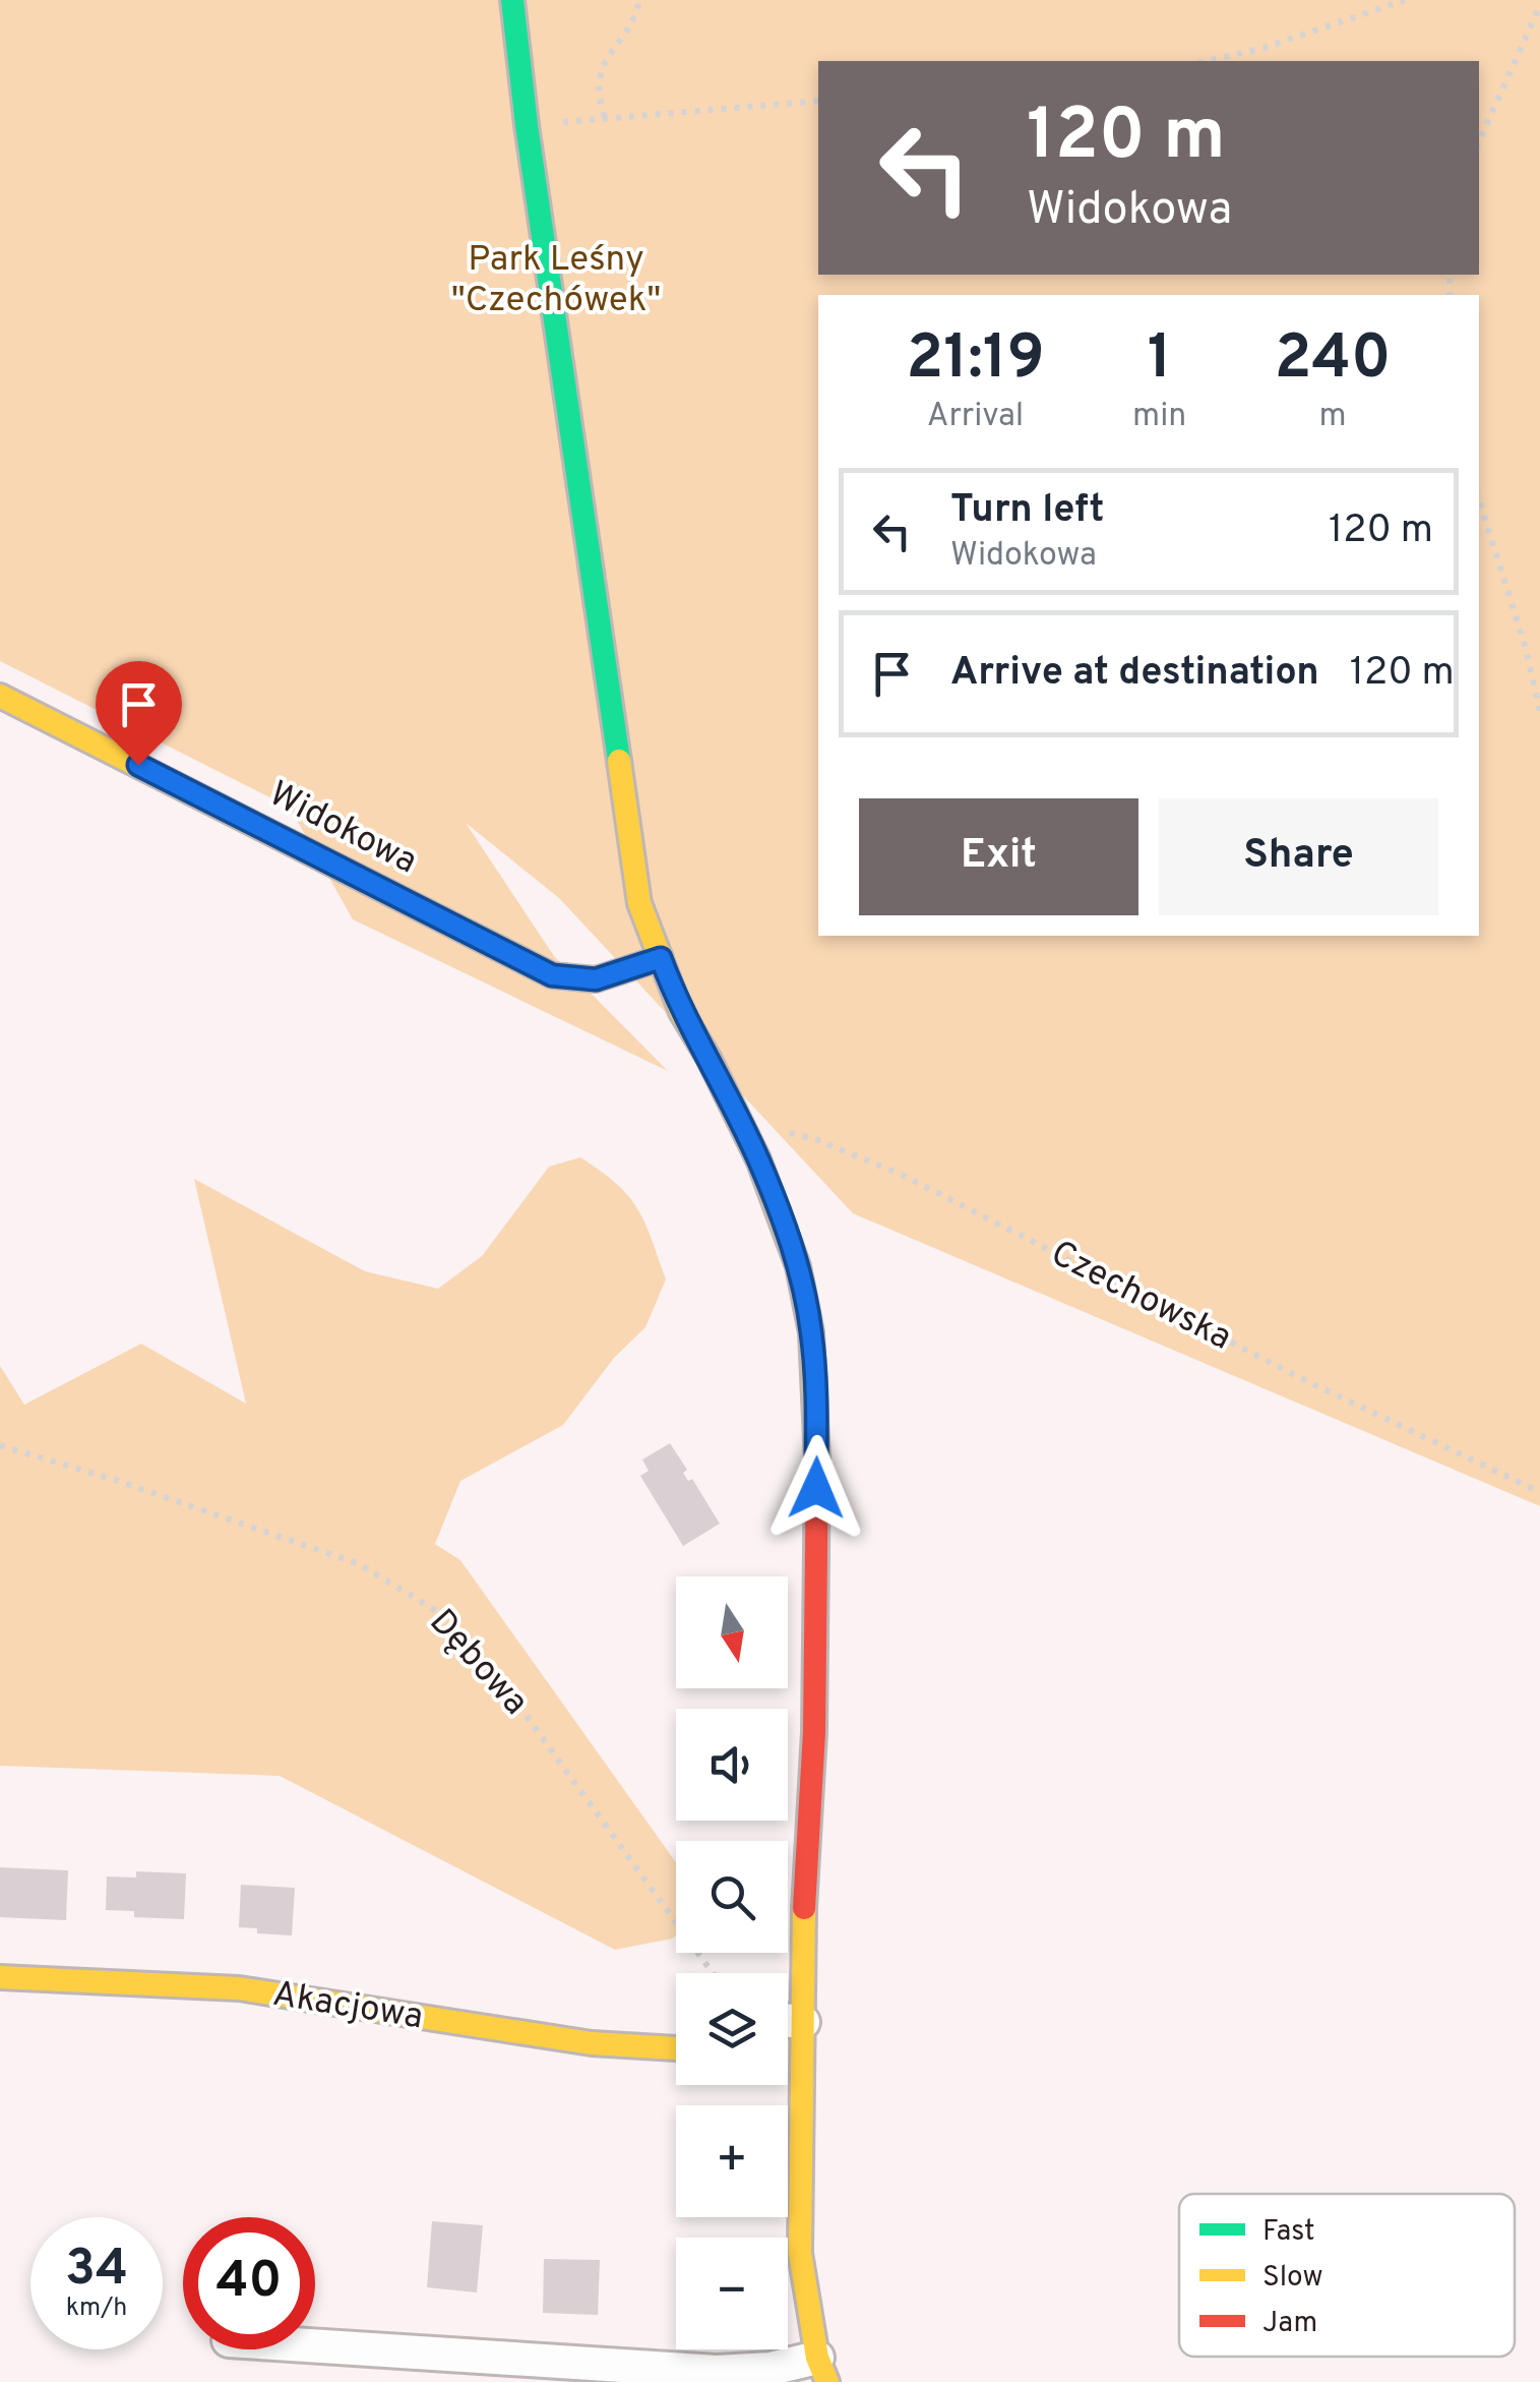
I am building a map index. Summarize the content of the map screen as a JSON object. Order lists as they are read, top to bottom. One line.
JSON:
{"streets":{"street":["Widokowa","Akacjowa"],"path":["Czechowska","Dębowa"]},"parks":["Park Leśny \"Czechówek\""],"legend":["Fast","Slow","Jam"],"north":"bottom","page":{"turn":["120 m","Widokowa"],"eta":["21:19","Arrival","1","min","240","m"],"list":[{"name":"Turn left","note":"Widokowa","value":"120 m"},{"name":"Arrive at destination","value":"120 m"}],"buttons":["Exit","Share"],"map_buttons":["+","−"],"speed":"34 km/h","limit":"40"}}
